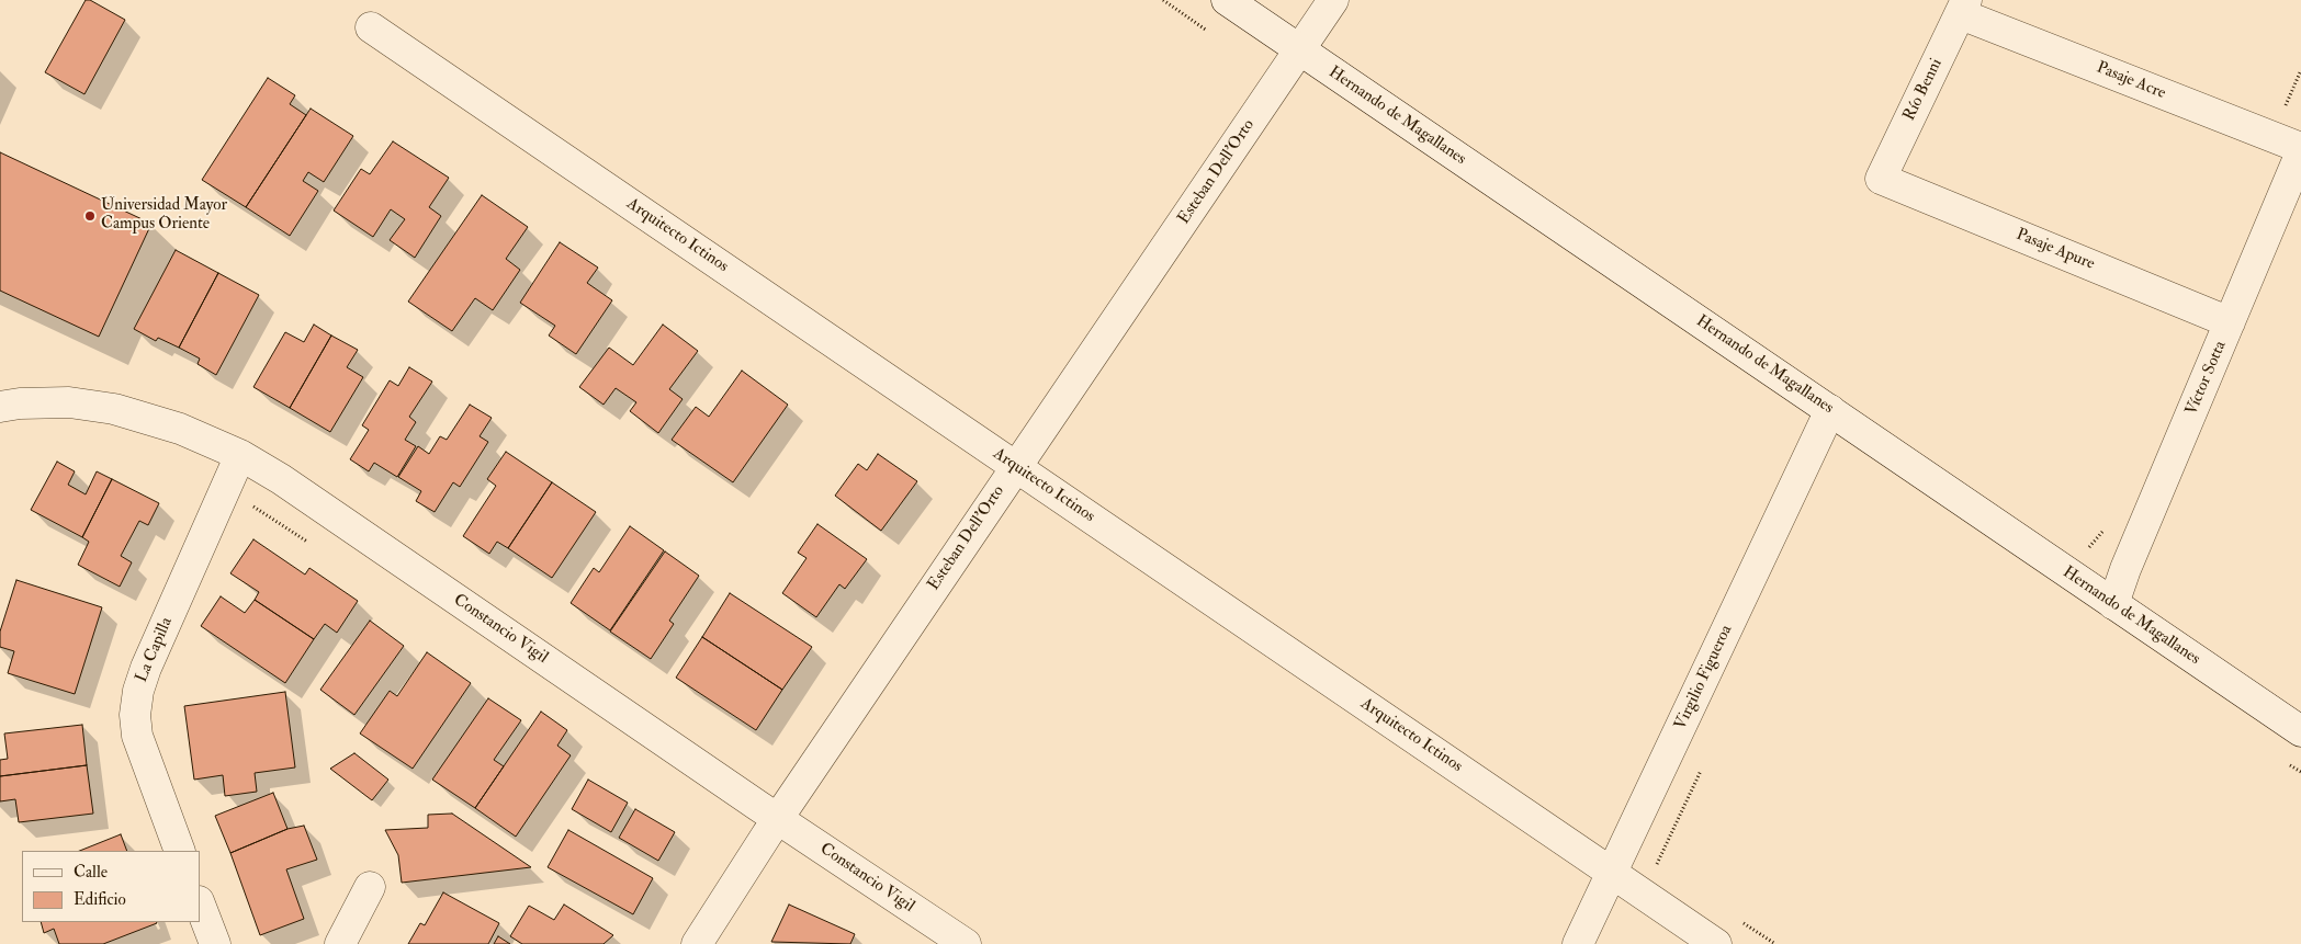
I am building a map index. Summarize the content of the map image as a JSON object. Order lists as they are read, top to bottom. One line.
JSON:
{"streets":{"street":["Pasaje Acre","Río Benni","Hernando de Magallanes","Esteban Dell'Orto","Arquitecto Ictinos","Pasaje Apure","Víctor Sotta","Constancio Vigil","La Capilla","Virgilio Figueroa"]},"crossings":[["Pasaje Acre","Río Benni"],["Pasaje Acre","Víctor Sotta"],["Río Benni","Pasaje Apure"],["Hernando de Magallanes","Esteban Dell'Orto"],["Hernando de Magallanes","Víctor Sotta"],["Hernando de Magallanes","Virgilio Figueroa"],["Esteban Dell'Orto","Arquitecto Ictinos"],["Esteban Dell'Orto","Constancio Vigil"],["Arquitecto Ictinos","Virgilio Figueroa"],["Pasaje Apure","Víctor Sotta"],["Constancio Vigil","La Capilla"]],"places":["Universidad Mayor Campus Oriente"],"legend":["Calle","Edificio"]}
